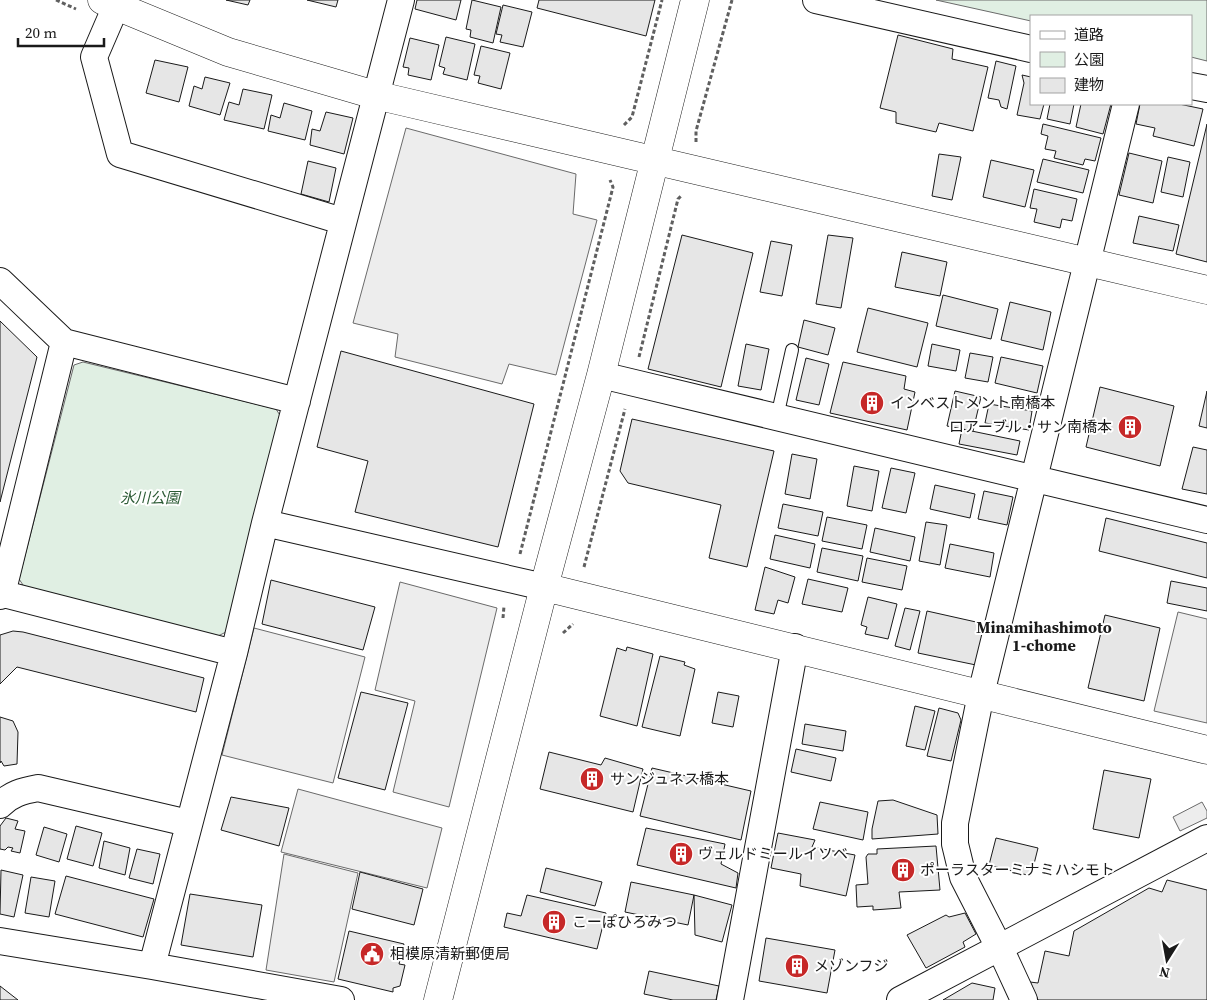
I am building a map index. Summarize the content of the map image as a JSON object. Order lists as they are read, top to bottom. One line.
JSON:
{"districts":["Minamihashimoto 1-chome"],"parks":["氷川公園"],"places":{"building":["インベストメント南橋本","ロアーブル・サン南橋本","サンジュネス橋本","ヴェルドミールイソベ","ポーラスターミナミハシモト","こーぽひろみつ","メゾンフジ"],"public building":["相模原清新郵便局"]},"legend":["道路","公園","建物"],"scale_bar":"20 m","north":"bottom"}
